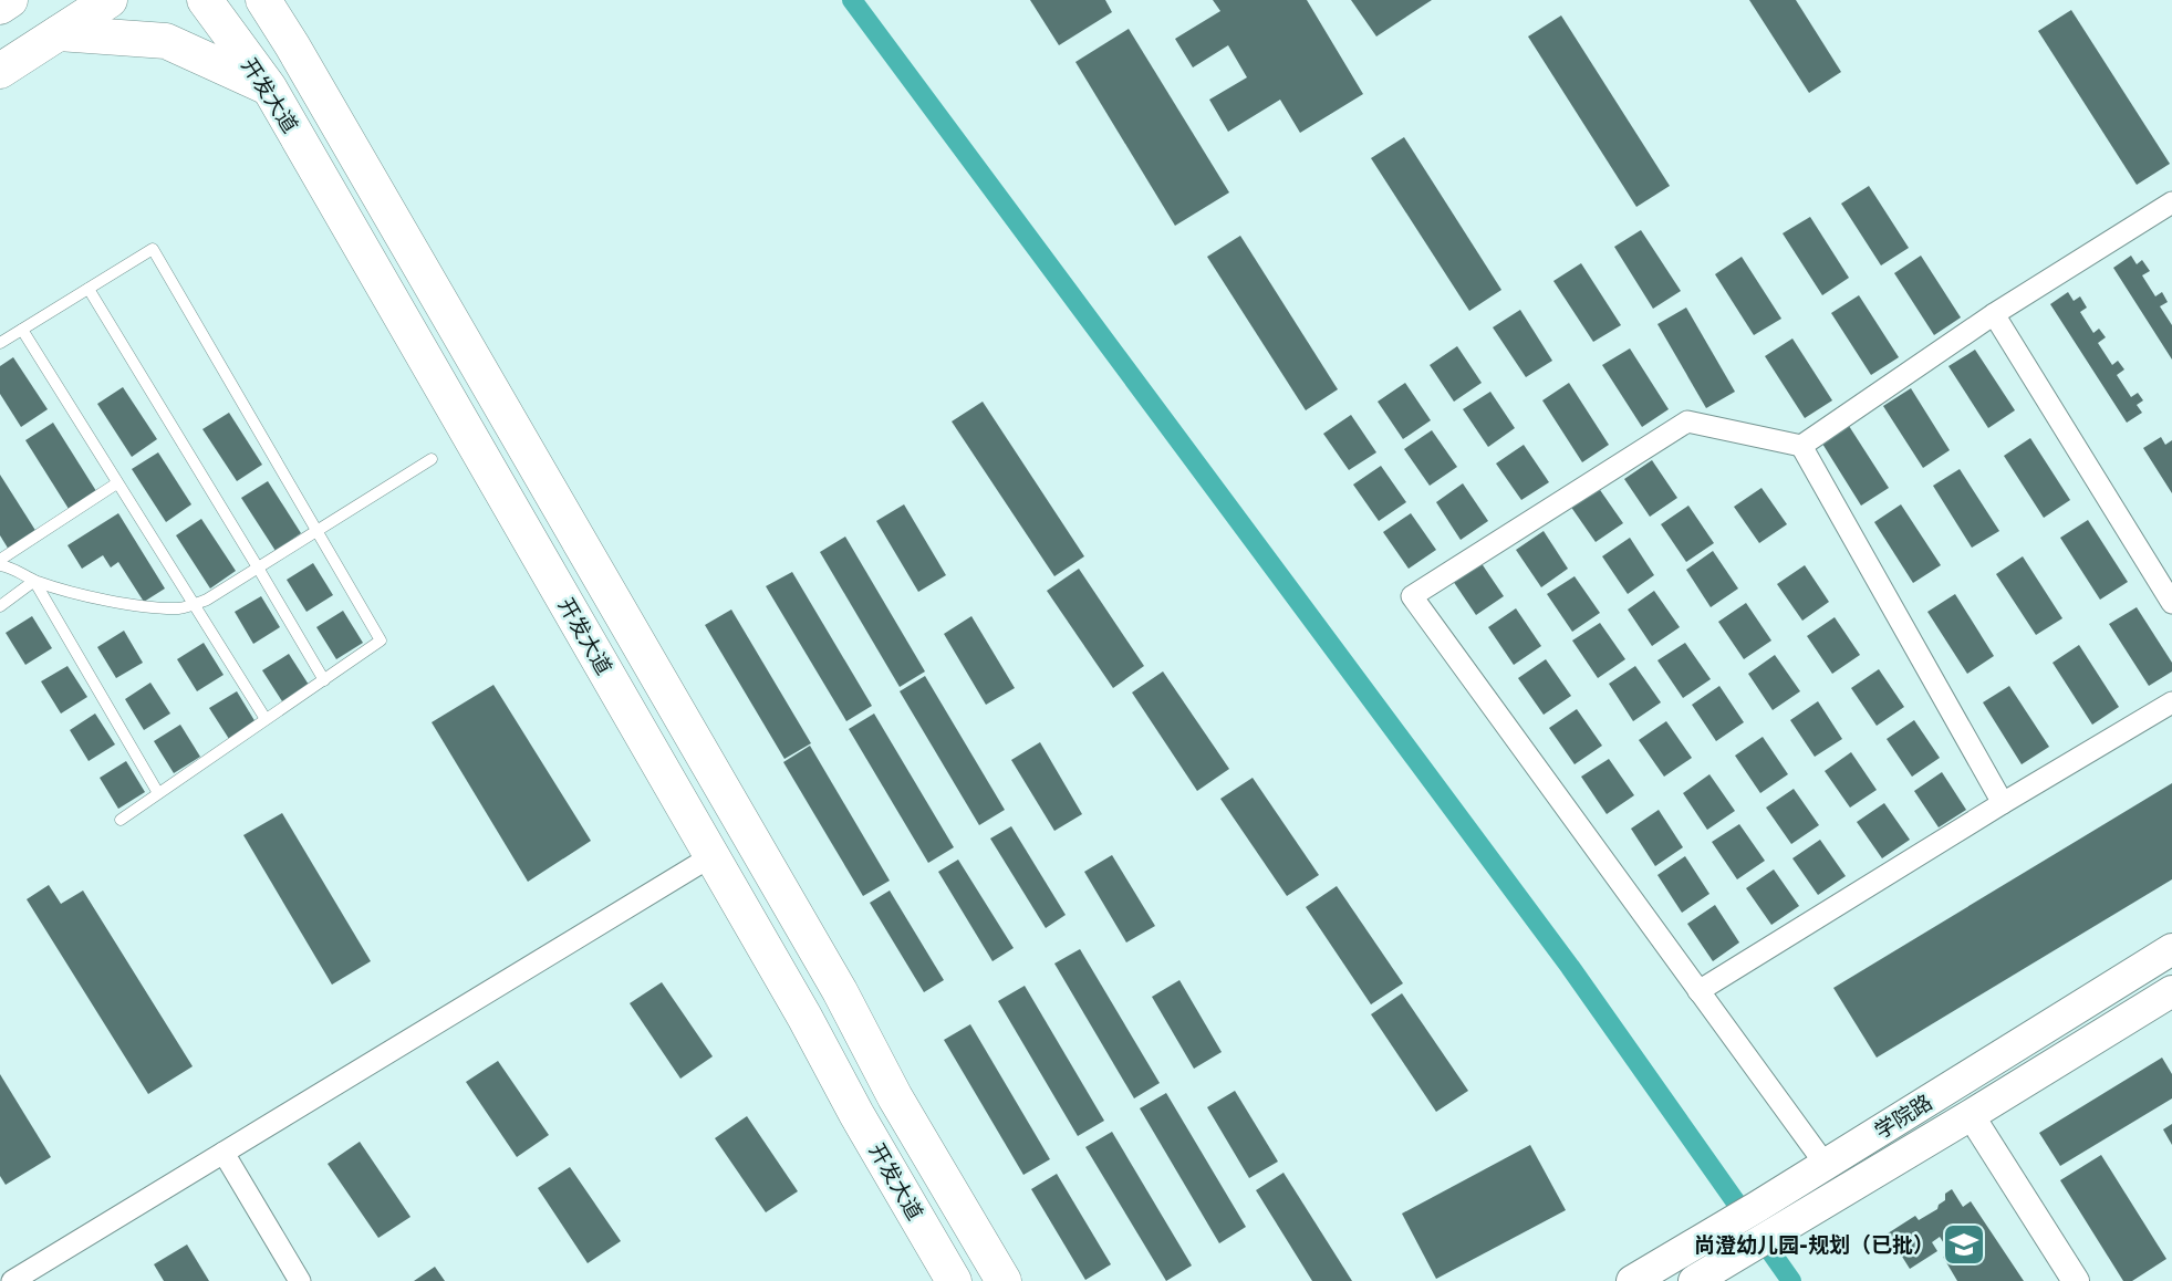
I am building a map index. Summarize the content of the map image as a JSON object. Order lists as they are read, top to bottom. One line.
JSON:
{"streets":{"main road":["开发大道","学院路"]},"places":{"school or university":["尚澄幼儿园-规划（已批）"]}}
